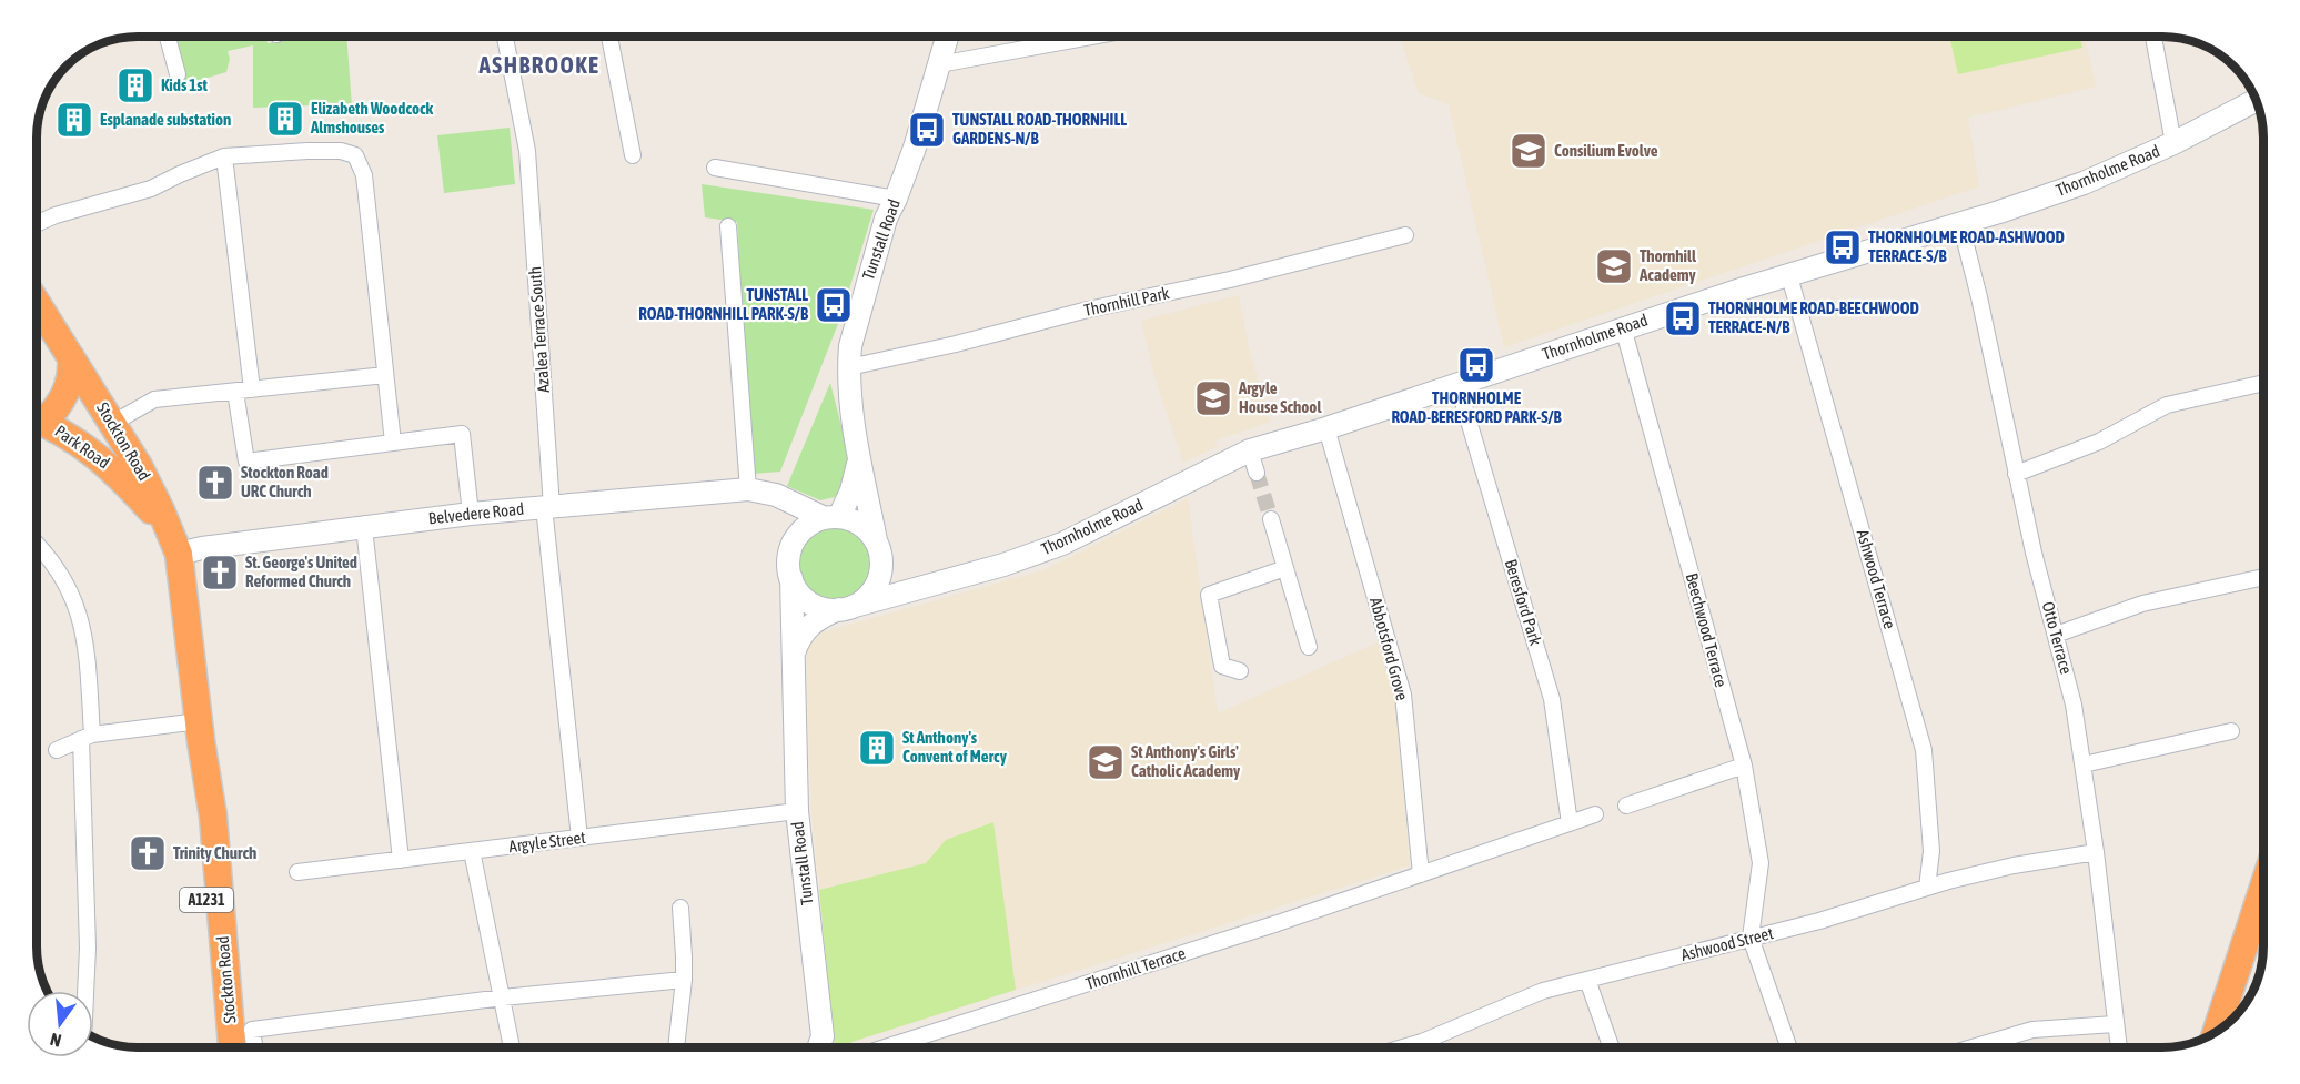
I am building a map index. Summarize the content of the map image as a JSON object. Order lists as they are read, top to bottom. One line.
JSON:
{"streets":{"highway":["Stockton Road","Park Road","A1231"],"street":["Thornholme Road","Tunstall Road","Thornhill Park","Azalea Terrace South","Belvedere Road","Ashwood Terrace","Beresford Park","Beechwood Terrace","Otto Terrace","Abbotsford Grove","Argyle Street","Ashwood Street","Thornhill Terrace"]},"crossings":[["Thornholme Road","Tunstall Road"],["Thornholme Road","Belvedere Road"],["Thornholme Road","Ashwood Terrace"],["Thornholme Road","Beresford Park"],["Thornholme Road","Beechwood Terrace"],["Thornholme Road","Otto Terrace"],["Thornholme Road","Abbotsford Grove"],["Tunstall Road","Thornhill Park"],["Tunstall Road","Belvedere Road"],["Tunstall Road","Argyle Street"],["Azalea Terrace South","Belvedere Road"],["Azalea Terrace South","Argyle Street"],["Stockton Road","Park Road"],["Stockton Road","Belvedere Road"],["Ashwood Terrace","Ashwood Street"],["Beresford Park","Thornhill Terrace"],["Beechwood Terrace","Ashwood Street"],["Otto Terrace","Ashwood Street"],["Abbotsford Grove","Thornhill Terrace"]],"districts":["ASHBROOKE"],"places":{"building":["Kids 1st","Elizabeth Woodcock Almshouses","Esplanade substation","St Anthony's Convent of Mercy"],"bus stop":["TUNSTALL ROAD-THORNHILL GARDENS-N/B","THORNHOLME ROAD-ASHWOOD TERRACE-S/B","TUNSTALL ROAD-THORNHILL PARK-S/B","THORNHOLME ROAD-BEECHWOOD TERRACE-N/B","THORNHOLME ROAD-BERESFORD PARK-S/B"],"school or university":["Consilium Evolve","Thornhill Academy","Argyle House School","St Anthony's Girls' Catholic Academy"],"church":["Stockton Road URC Church","St. George's United Reformed Church","Trinity Church"]},"north":"bottom"}
